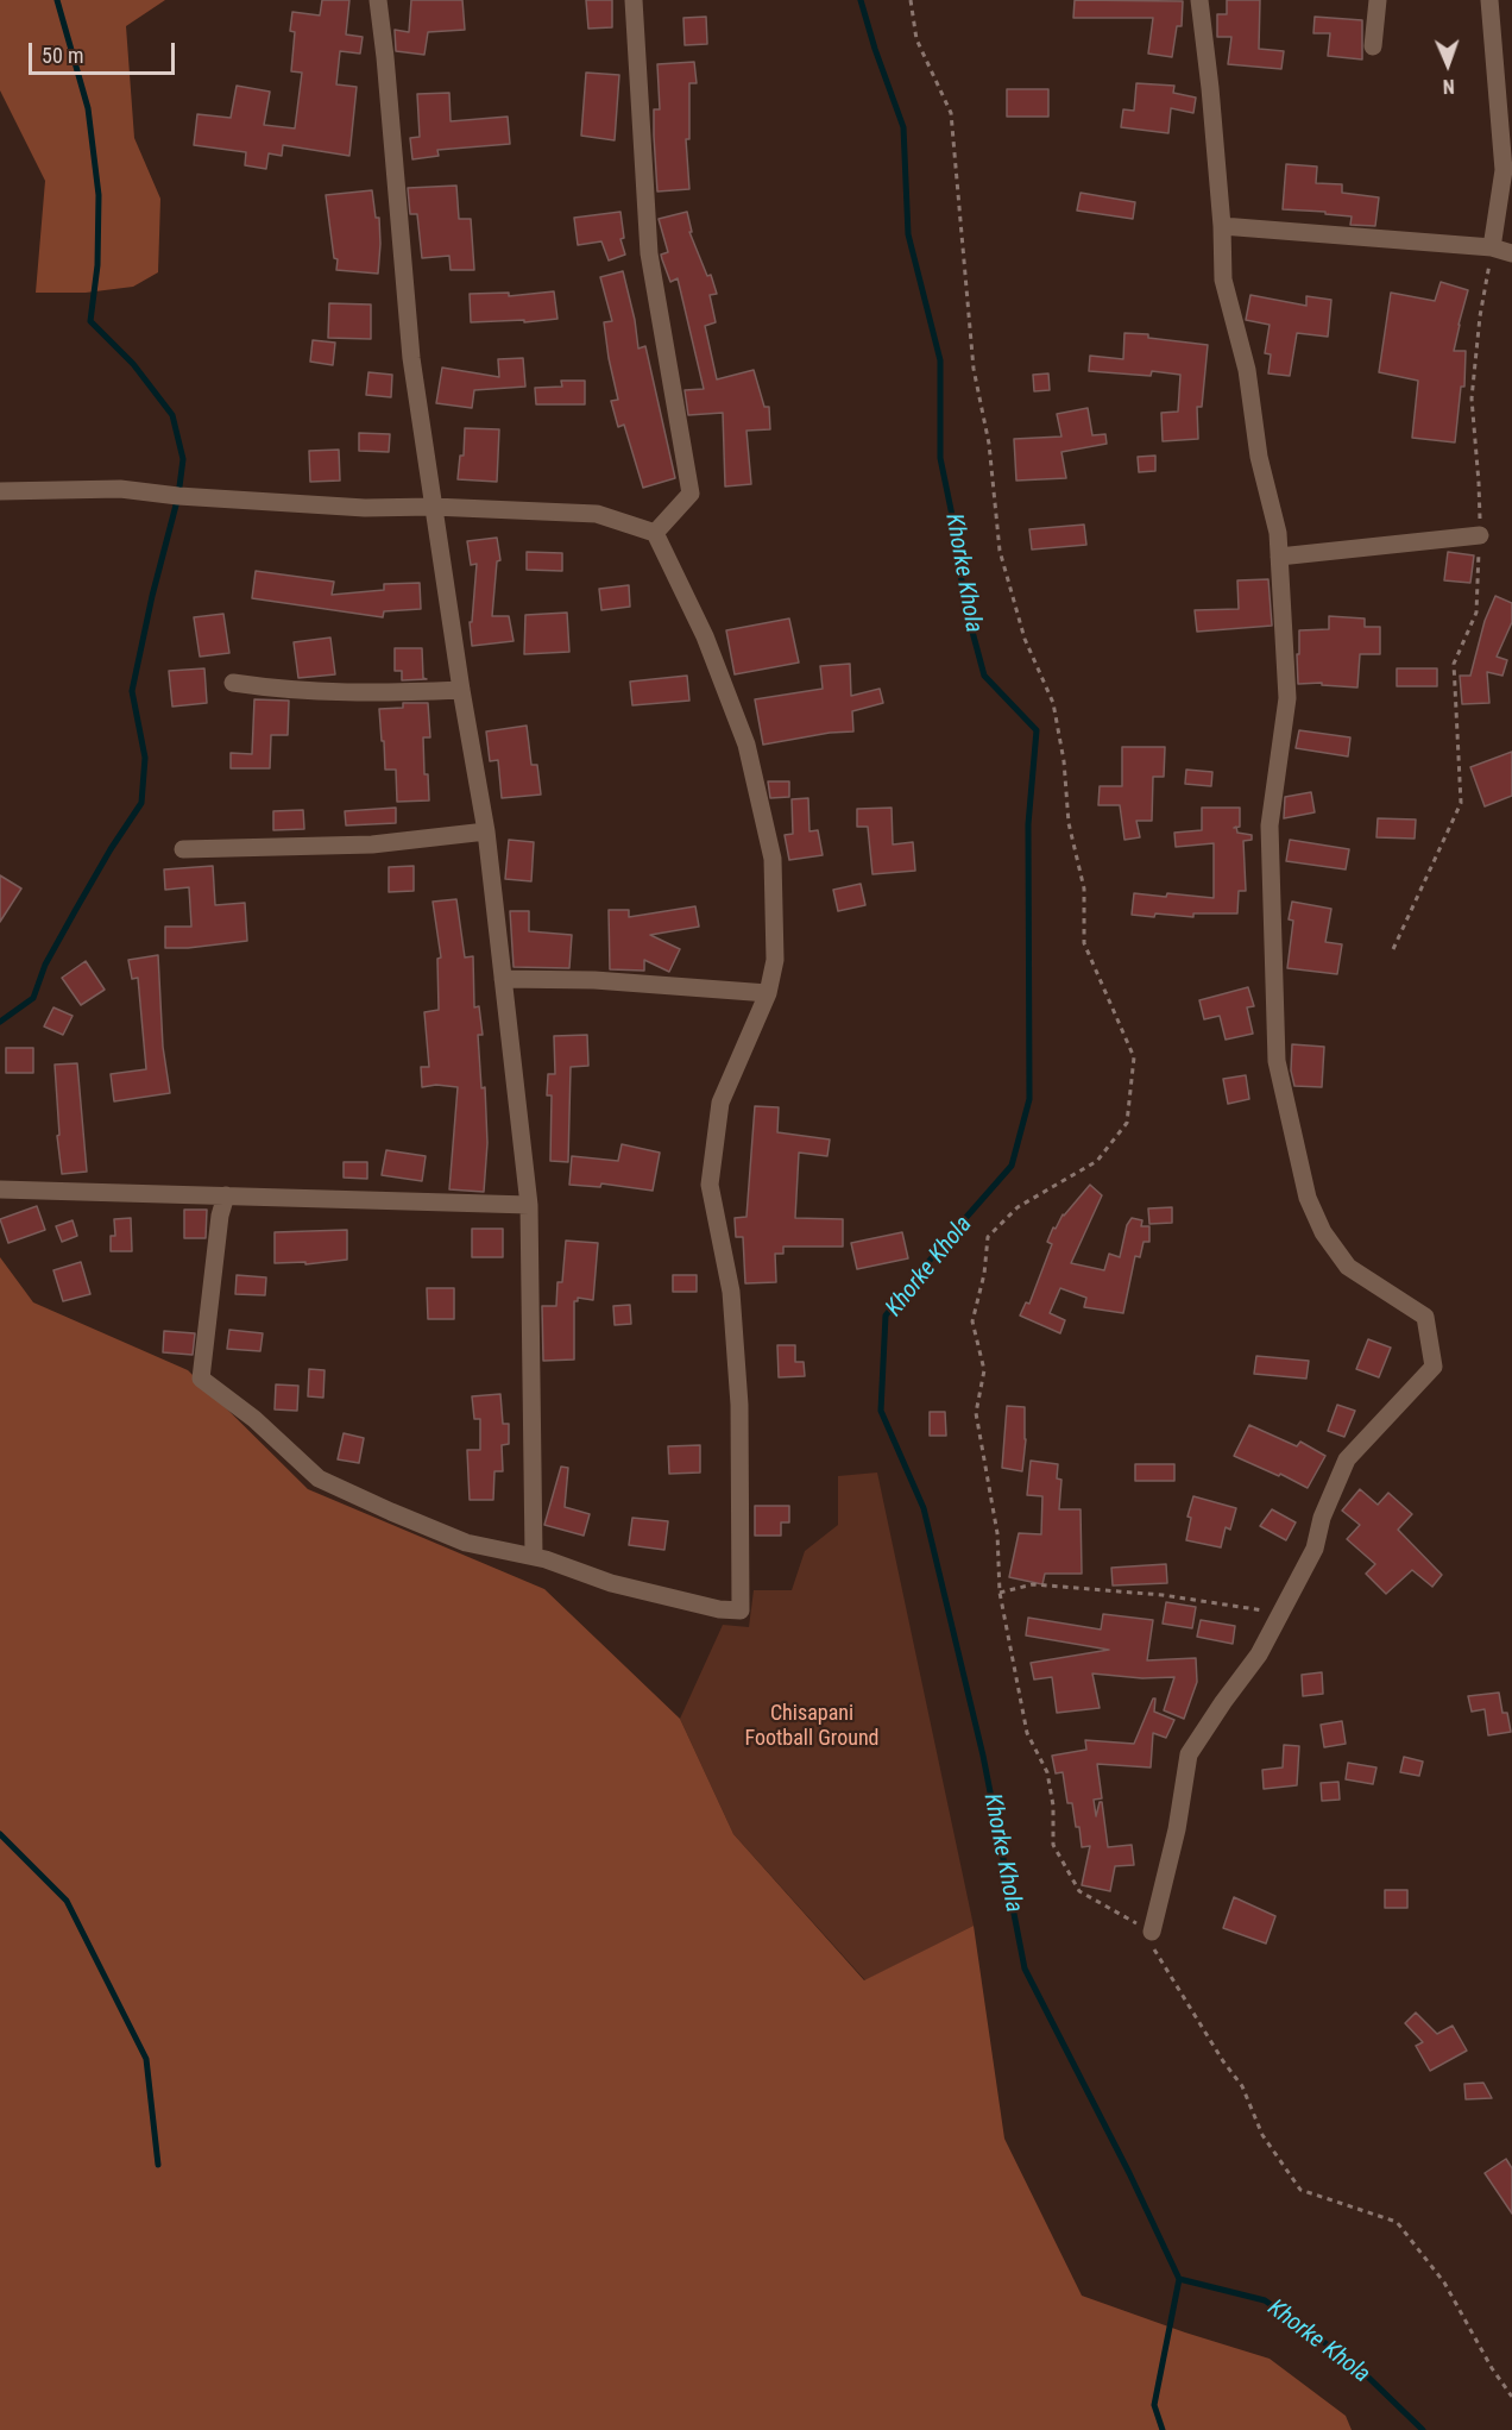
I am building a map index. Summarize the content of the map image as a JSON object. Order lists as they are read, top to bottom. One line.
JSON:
{"water":["Khorke Khola"],"parks":["Chisapani Football Ground"],"scale_bar":"50 m","north":"bottom"}
